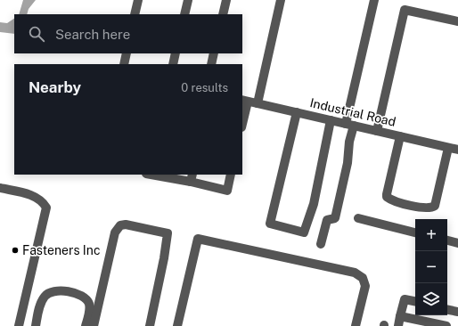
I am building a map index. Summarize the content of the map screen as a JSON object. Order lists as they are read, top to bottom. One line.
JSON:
{"streets":{"street":["Industrial Road"]},"places":["Fasteners Inc"],"page":{"search":"Search here","heading":["Nearby","0 results"],"map_buttons":["+","−"]}}
